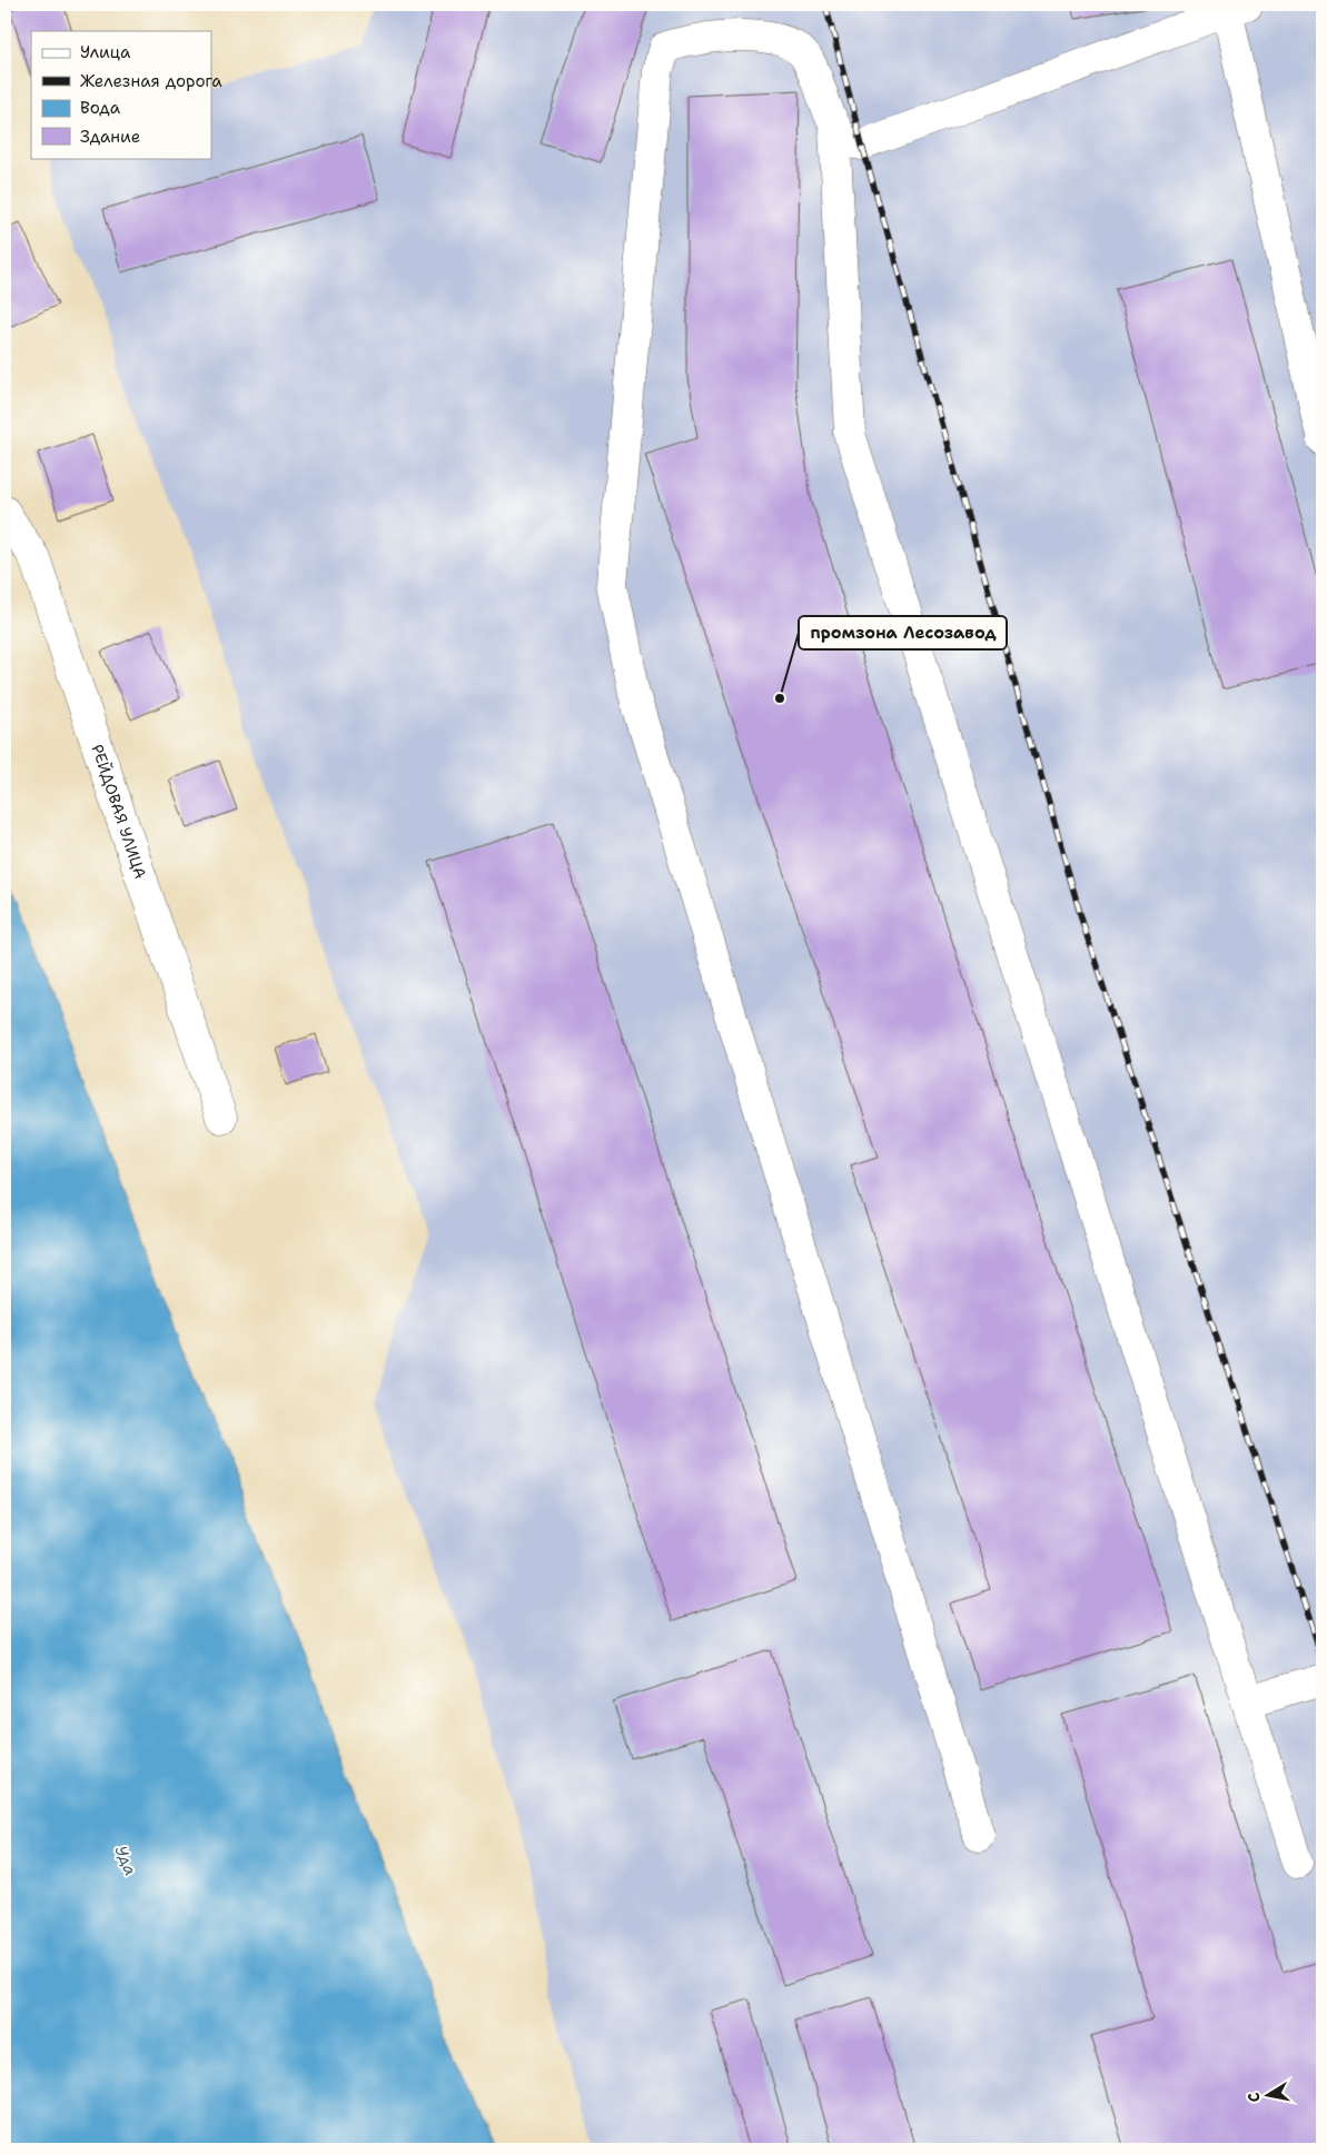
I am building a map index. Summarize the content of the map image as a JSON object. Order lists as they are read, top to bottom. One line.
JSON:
{"streets":{"street":["РЕЙДОВАЯ УЛИЦА"]},"water":["Уда"],"places":["промзона Лесозавод"],"legend":["Улица","Железная дорога","Вода","Здание"],"north":"left"}
